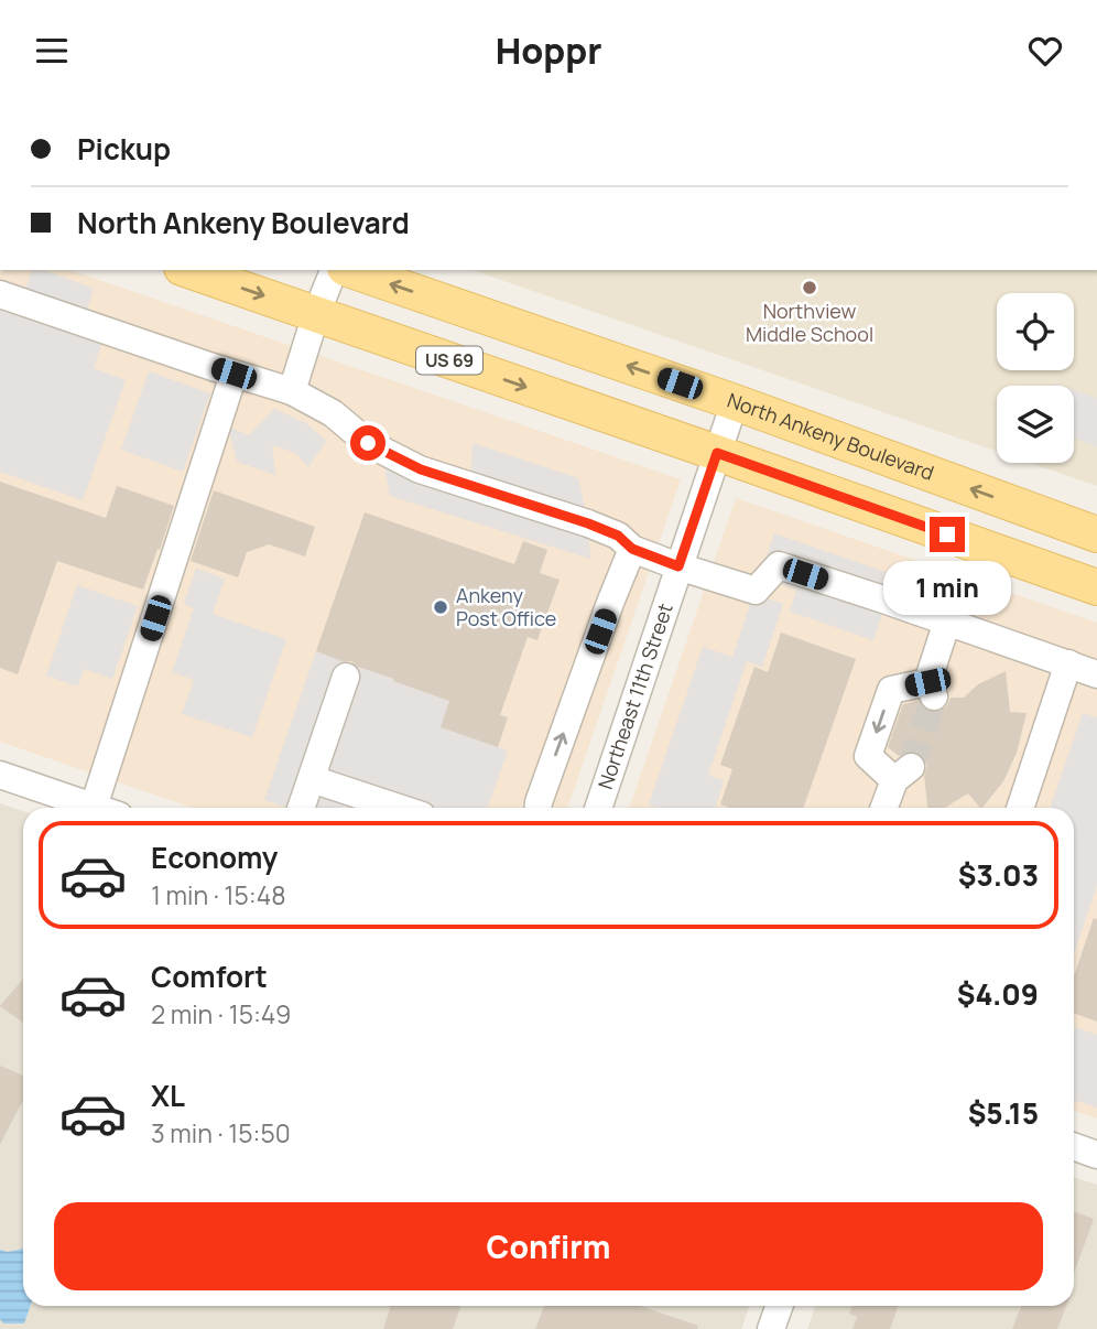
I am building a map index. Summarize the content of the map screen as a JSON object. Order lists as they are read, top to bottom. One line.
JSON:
{"streets":{"main road":["US 69","North Ankeny Boulevard"],"street":["Northeast 11th Street"]},"crossings":[["US 69","Northeast 11th Street"],["North Ankeny Boulevard","Northeast 11th Street"]],"places":["Northview Middle School","Ankeny Post Office"],"page":{"header":"Hoppr","banner":["Pickup","North Ankeny Boulevard"],"bubble":"1 min","list":[{"name":"Economy","note":"1 min · 15:48","value":"$3.03"},{"name":"Comfort","note":"2 min · 15:49","value":"$4.09"},{"name":"XL","note":"3 min · 15:50","value":"$5.15"}],"buttons":"Confirm"}}
